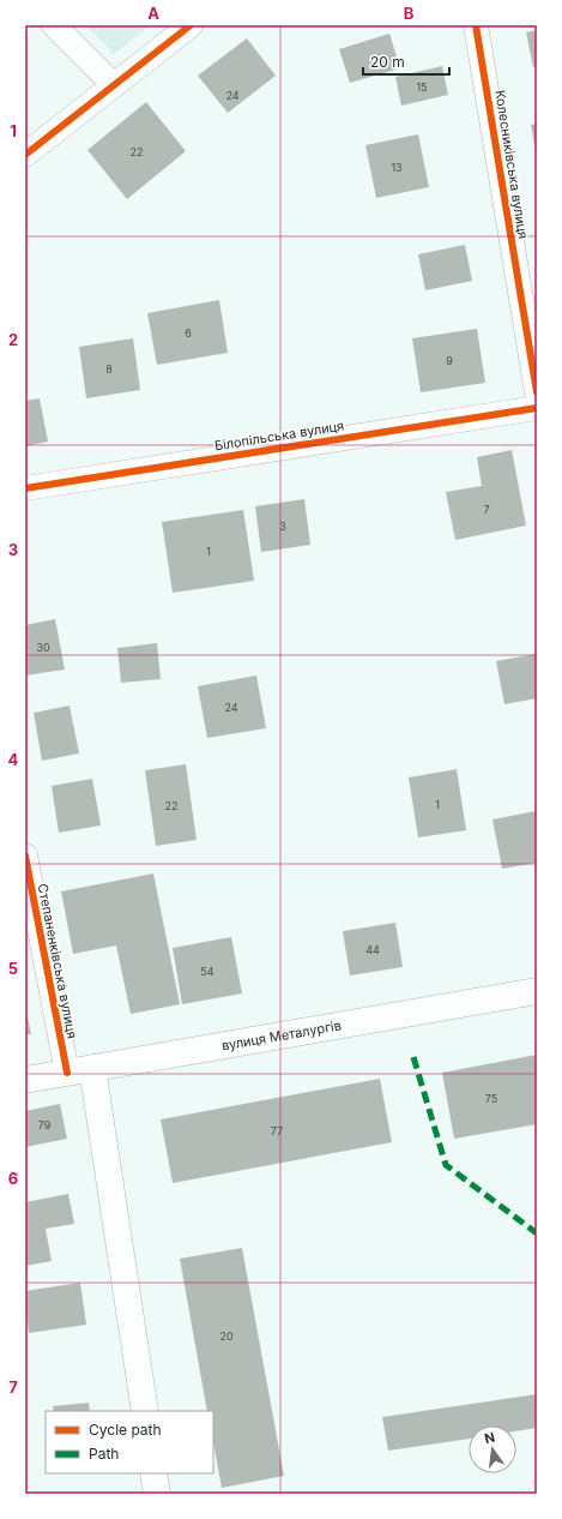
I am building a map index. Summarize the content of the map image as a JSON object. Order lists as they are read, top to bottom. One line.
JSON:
{"streets":{"main road":["вулиця Металургів"],"street":["Колесниківська вулиця","Білопільська вулиця","Степаненківська вулиця"]},"crossings":[["Степаненківська вулиця","вулиця Металургів"]],"house_numbers":["15","24","22","13","6","9","8","7","3","1","30","24","1","22","44","54","75","79","77","20"],"legend":["Cycle path","Path"],"scale_bar":"20 m","north":"top","grid":{"columns":["A","B"],"rows":["1","2","3","4","5","6","7"]}}
